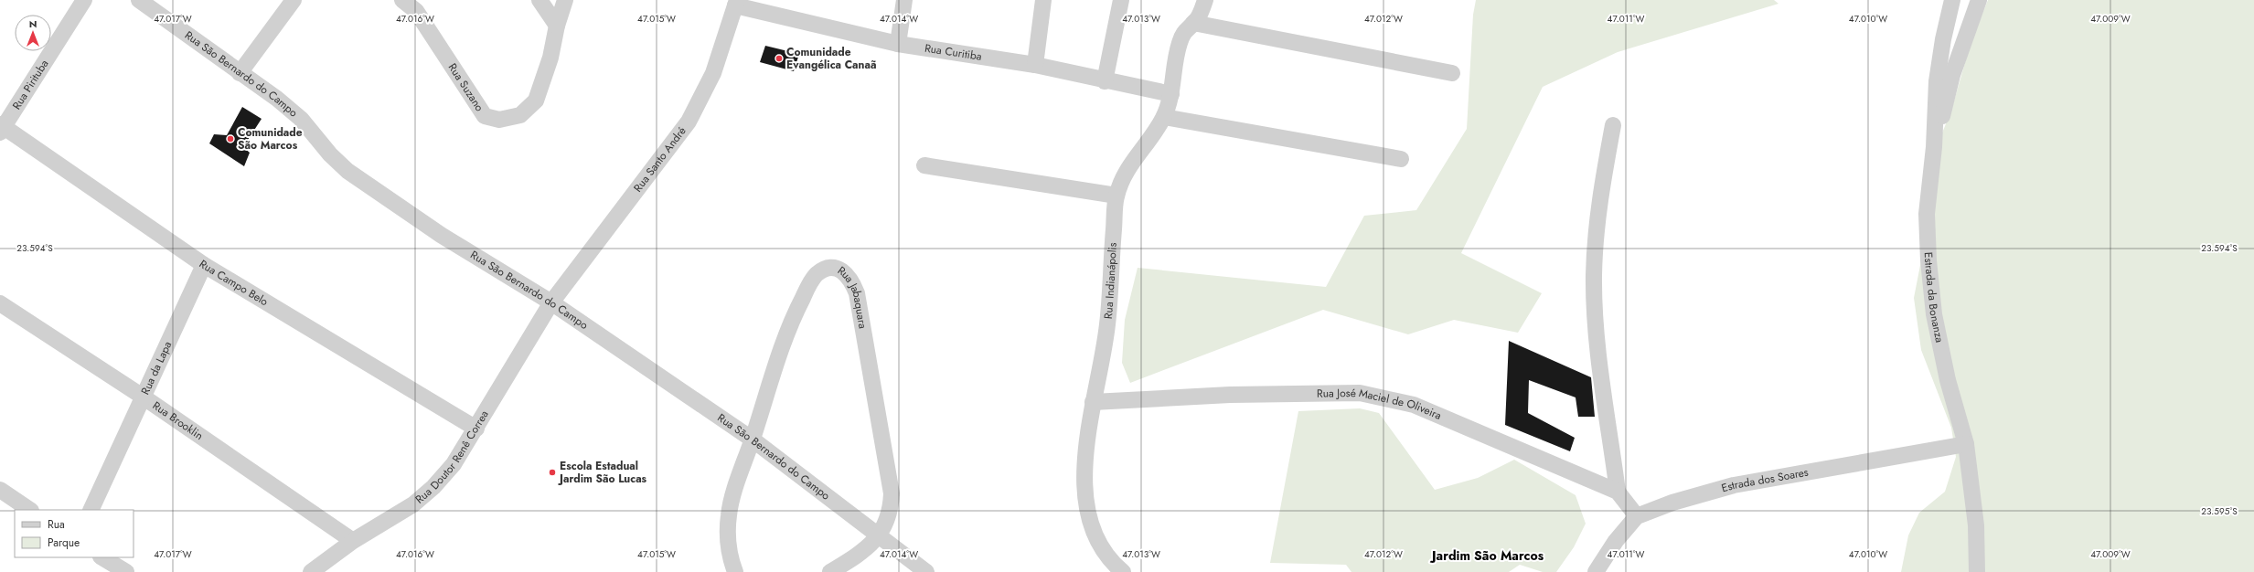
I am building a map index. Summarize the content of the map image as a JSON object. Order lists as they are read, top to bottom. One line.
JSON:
{"streets":{"street":["Rua Curitiba","Rua São Bernardo do Campo","Rua Pirituba","Rua Suzano","Rua Santo André","Rua Indianápolis","Rua Campo Belo","Estrada da Bonanza","Rua Jabaquara","Rua da Lapa","Rua José Maciel de Oliveira","Rua Brooklin","Rua Doutor Renê Correa","Estrada dos Soares"]},"crossings":[["Rua Curitiba","Rua Santo André"],["Rua Curitiba","Rua Indianápolis"],["Rua São Bernardo do Campo","Rua Santo André"],["Rua São Bernardo do Campo","Rua Jabaquara"],["Rua São Bernardo do Campo","Rua Doutor Renê Correa"],["Rua Pirituba","Rua Campo Belo"],["Rua Santo André","Rua Doutor Renê Correa"],["Rua Indianápolis","Rua José Maciel de Oliveira"],["Rua Campo Belo","Rua da Lapa"],["Rua Campo Belo","Rua Doutor Renê Correa"],["Estrada da Bonanza","Estrada dos Soares"],["Rua da Lapa","Rua Brooklin"],["Rua José Maciel de Oliveira","Estrada dos Soares"],["Rua Brooklin","Rua Doutor Renê Correa"]],"districts":["Jardim São Marcos"],"places":["Comunidade Evangélica Canaã","Comunidade São Marcos","Escola Estadual Jardim São Lucas"],"legend":["Rua","Parque"],"north":"top","coordinates":["47.017°W","47.016°W","47.015°W","47.014°W","47.013°W","47.012°W","47.011°W","47.010°W","47.009°W","23.594°S","23.595°S"]}
